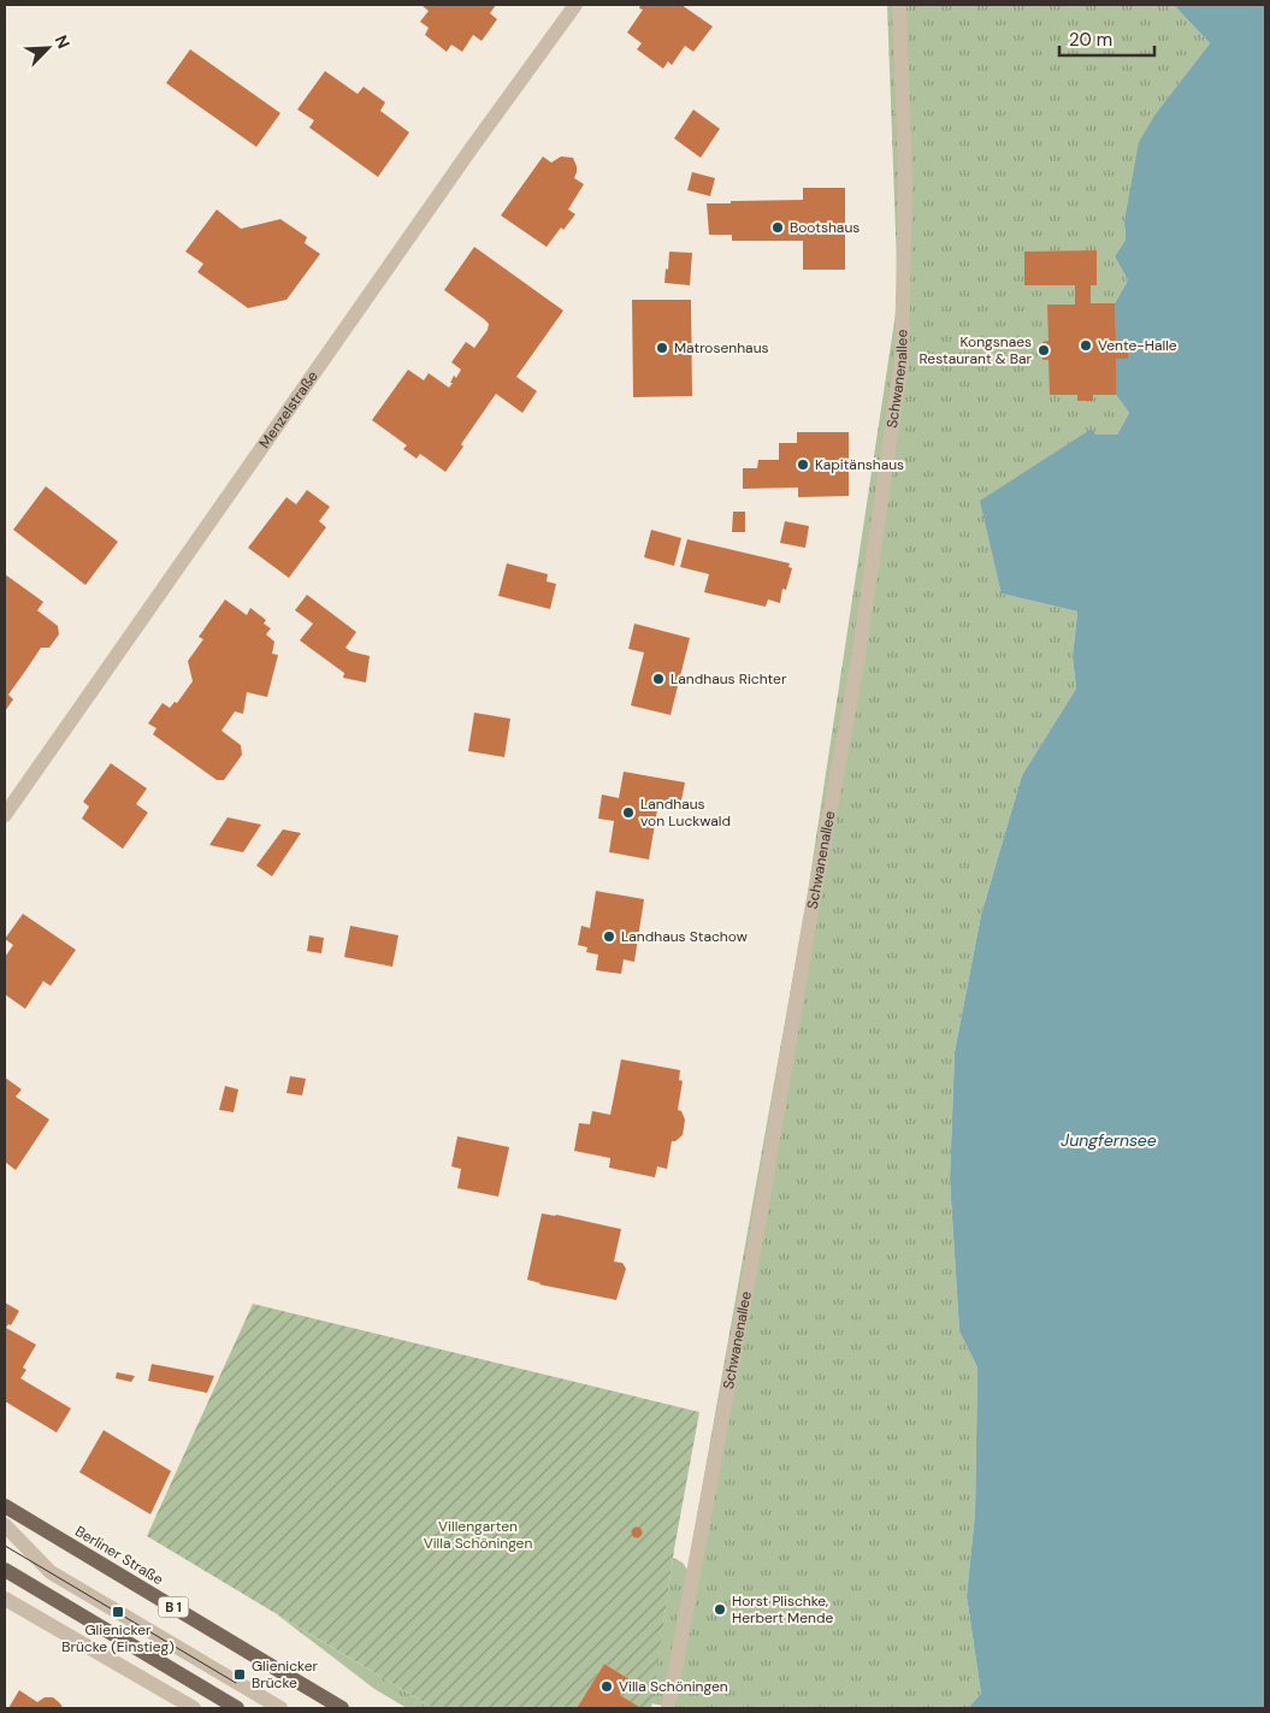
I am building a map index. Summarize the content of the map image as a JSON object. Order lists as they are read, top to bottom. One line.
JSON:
{"streets":{"main road":["Berliner Straße","B 1"],"street":["Schwanenallee","Menzelstraße"]},"water":["Jungfernsee"],"parks":["Villengarten Villa Schöningen"],"places":{"other":["Bootshaus","Vente-Halle","Matrosenhaus","Kongsnaes Restaurant & Bar","Kapitänshaus","Landhaus Richter","Landhaus von Luckwald","Landhaus Stachow","Horst Plischke, Herbert Mende","Villa Schöningen"],"transit":["Glienicker Brücke (Einstieg)","Glienicker Brücke"]},"scale_bar":"20 m","north":"top right"}
